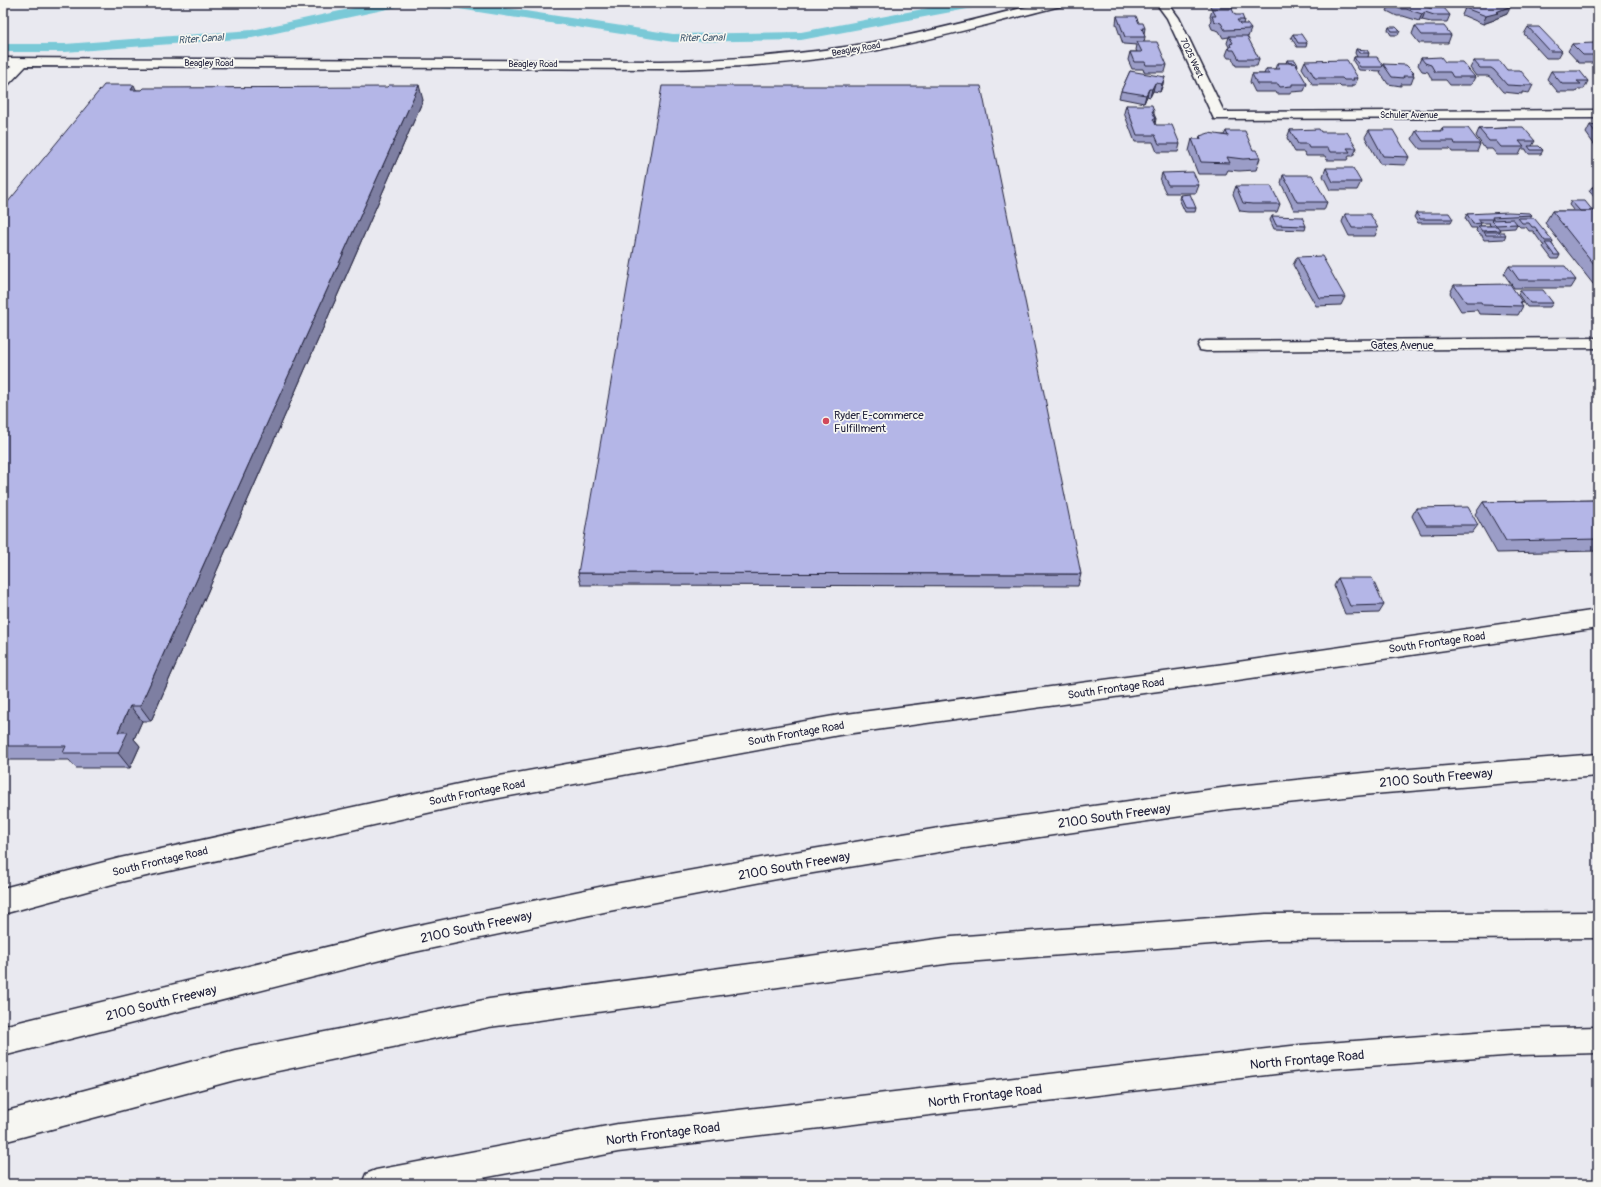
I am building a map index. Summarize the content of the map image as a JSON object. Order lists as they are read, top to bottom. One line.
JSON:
{"streets":{"main road":["Beagley Road","South Frontage Road","2100 South Freeway"],"street":["7025 West","Schuler Avenue","Gates Avenue","North Frontage Road"]},"crossings":[["7025 West","Schuler Avenue"]],"water":["Riter Canal"],"places":["Ryder E-commerce Fulfillment"]}
